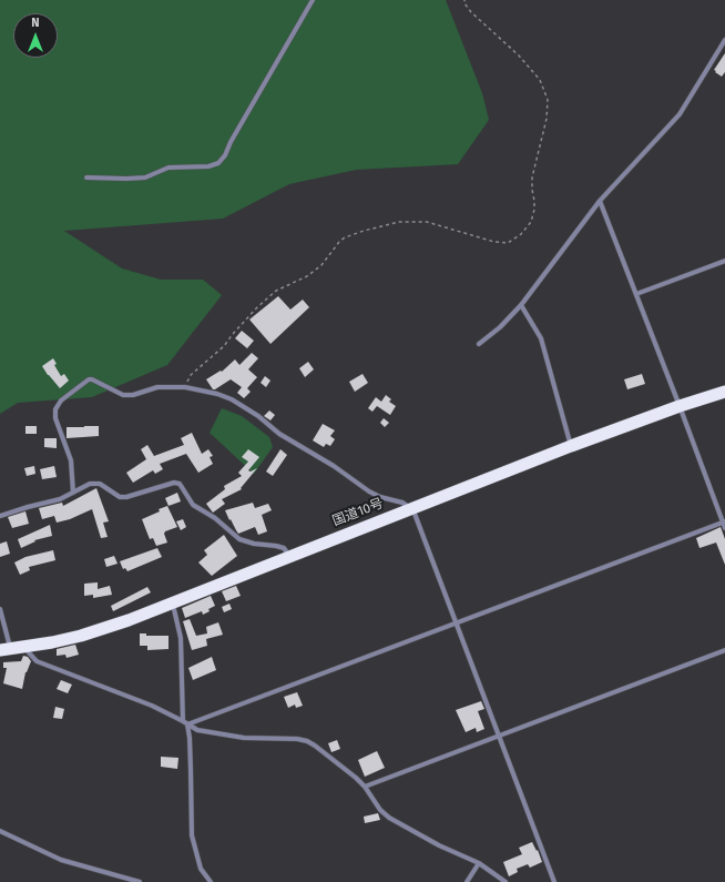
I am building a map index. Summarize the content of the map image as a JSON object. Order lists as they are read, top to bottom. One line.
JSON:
{"streets":{"highway":["国道10号"]},"north":"top"}
